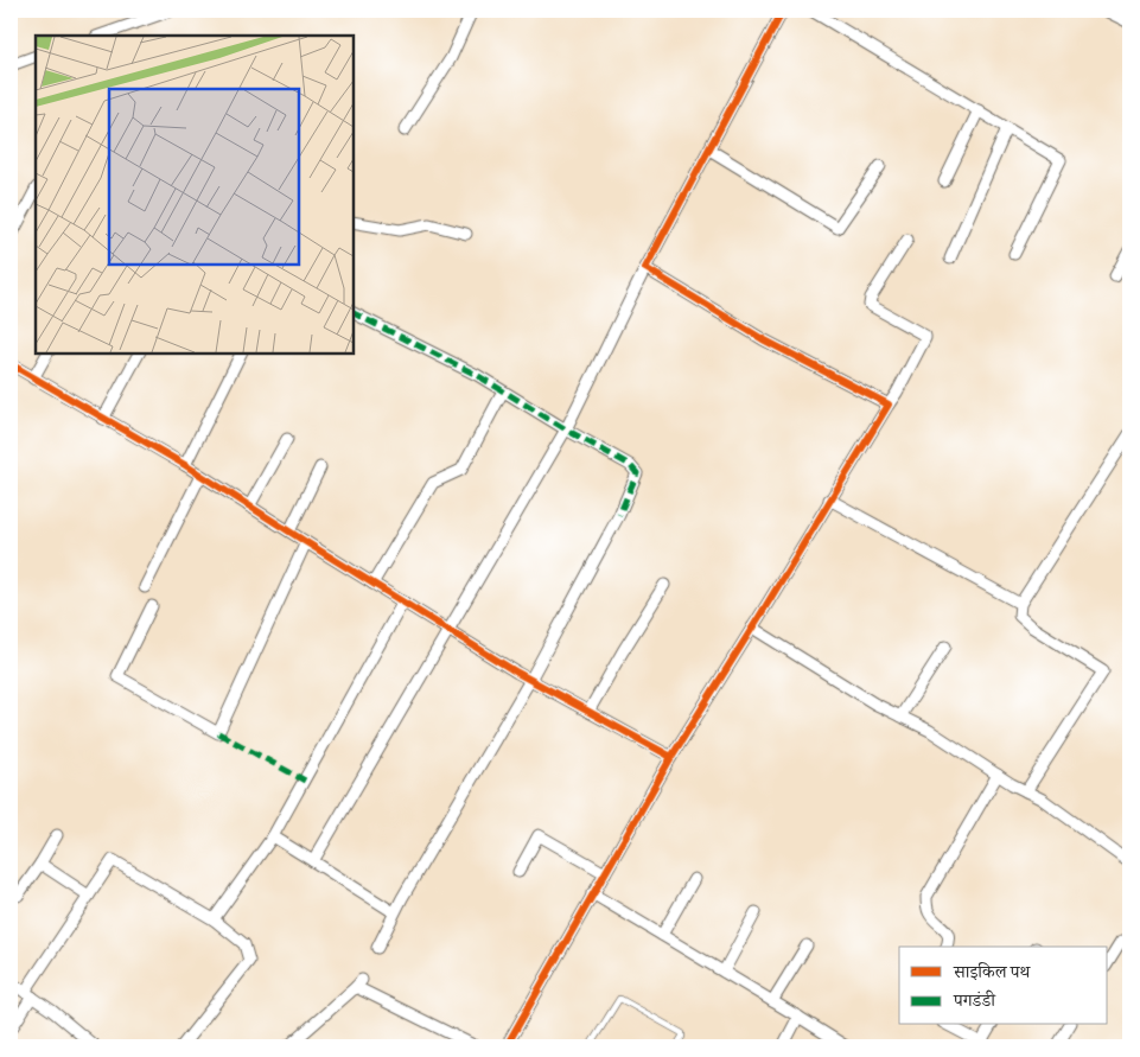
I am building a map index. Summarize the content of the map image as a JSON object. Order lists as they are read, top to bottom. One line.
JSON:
{"legend":["साइकिल पथ","पगडंडी"]}
